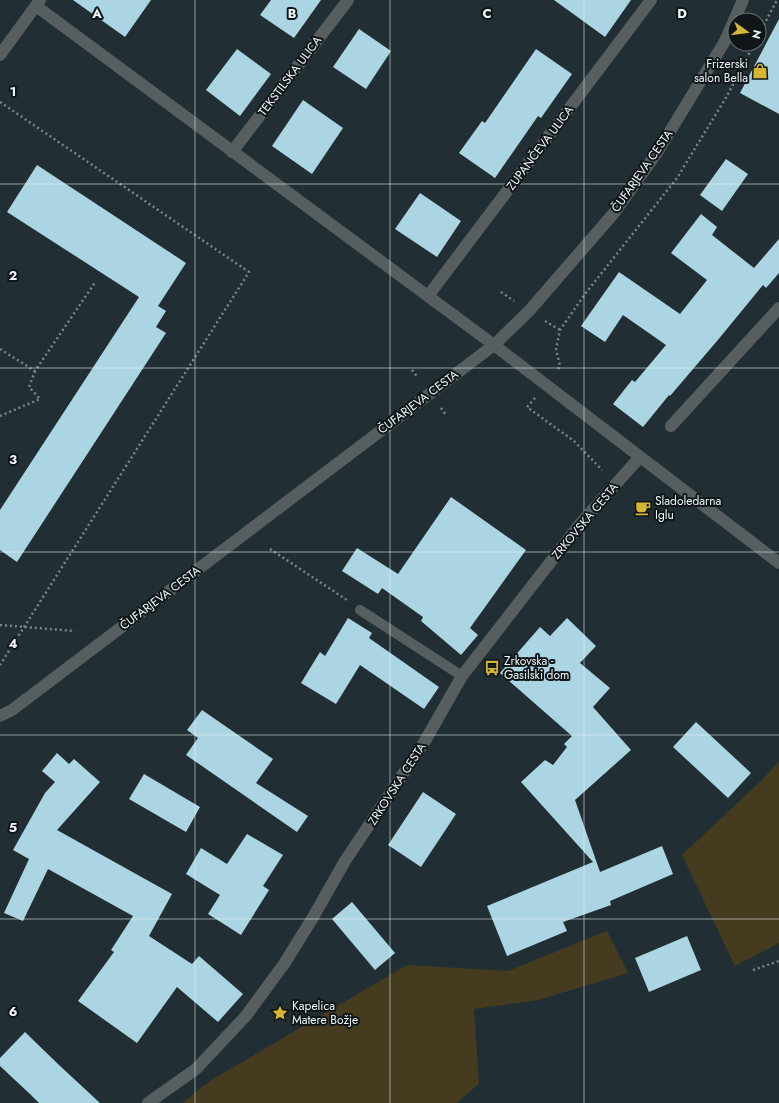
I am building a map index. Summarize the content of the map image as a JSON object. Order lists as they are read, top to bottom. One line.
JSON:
{"streets":{"street":["TEKSTILSKA ULICA","ZUPANČEVA ULICA","ČUFARJEVA CESTA","ZRKOVSKA CESTA"]},"places":{"shop":["Frizerski salon Bella"],"cafe":["Sladoledarna Iglu"],"bus stop":["Zrkovska - Gasilski dom"],"place":["Kapelica Matere Božje"]},"north":"right","grid":{"columns":["A","B","C","D"],"rows":["1","2","3","4","5","6"]}}
